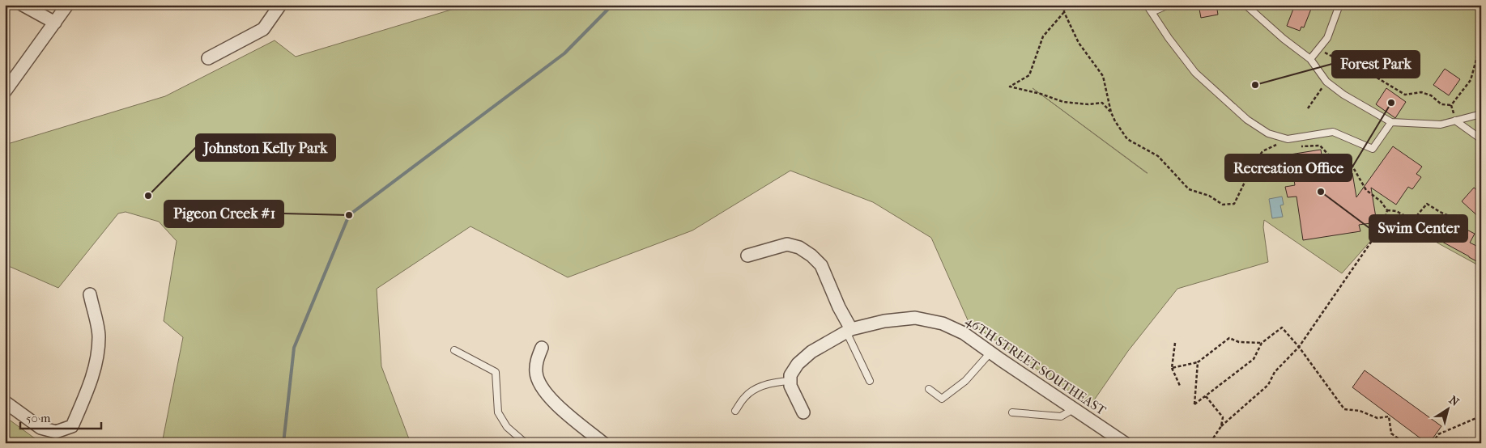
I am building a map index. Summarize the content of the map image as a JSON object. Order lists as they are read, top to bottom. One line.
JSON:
{"streets":{"street":["46TH STREET SOUTHEAST"]},"places":["Forest Park","Recreation Office","Swim Center","Johnston Kelly Park","Pigeon Creek #1"],"scale_bar":"50 m","north":"top right"}
